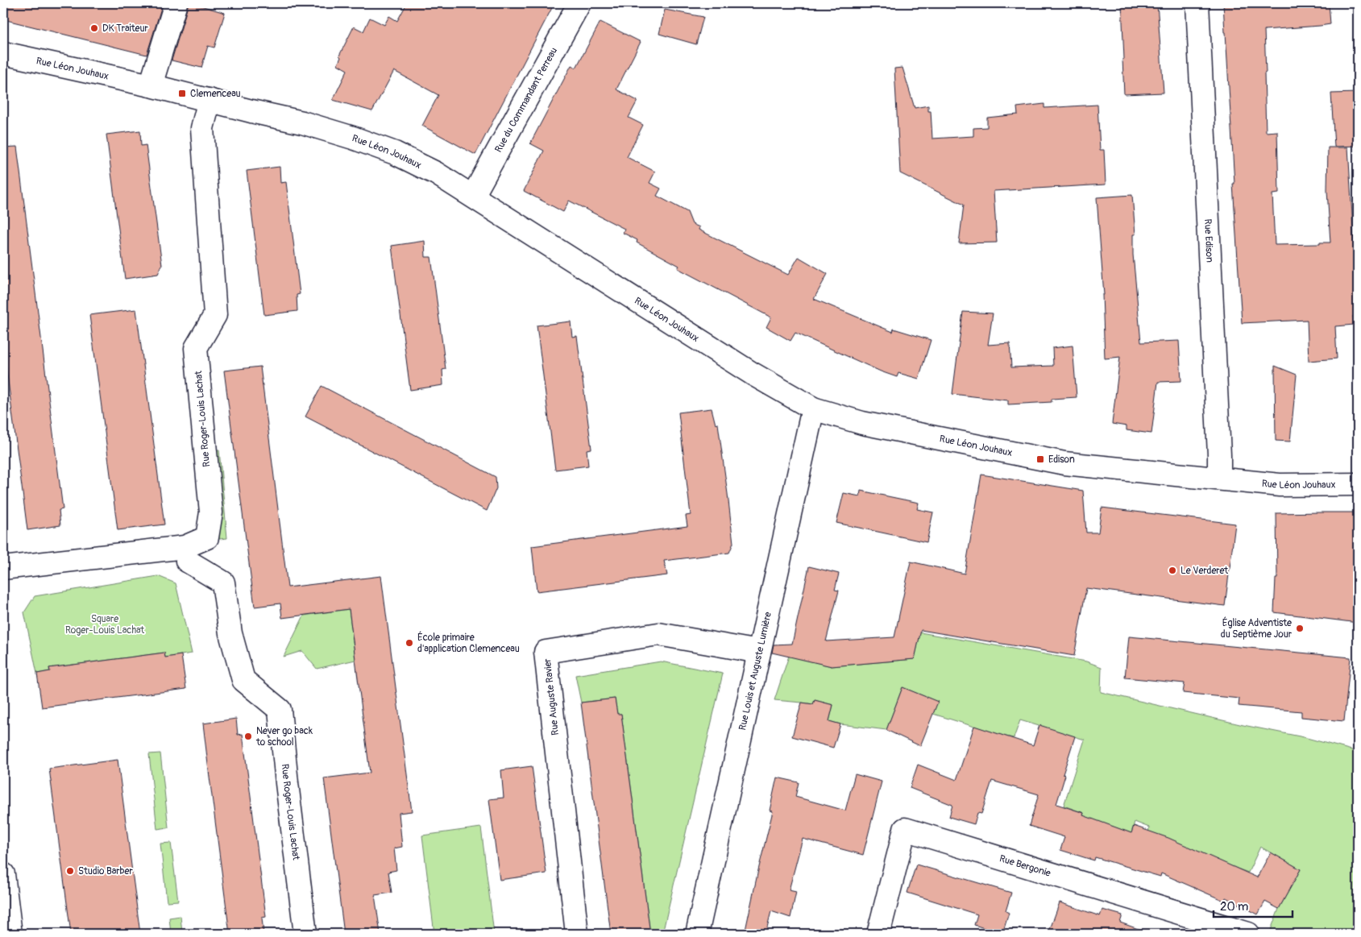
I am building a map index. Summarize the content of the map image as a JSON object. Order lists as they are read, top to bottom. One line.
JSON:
{"streets":{"street":["Rue Léon Jouhaux","Rue du Commandant Perreau","Rue Edison","Rue Roger-Louis Lachat","Rue Louis et Auguste Lumière","Rue Auguste Ravier","Rue Bergonie"]},"crossings":[["Rue Léon Jouhaux","Rue du Commandant Perreau"],["Rue Léon Jouhaux","Rue Edison"],["Rue Léon Jouhaux","Rue Roger-Louis Lachat"],["Rue Léon Jouhaux","Rue Louis et Auguste Lumière"],["Rue Louis et Auguste Lumière","Rue Auguste Ravier"]],"parks":["Square Roger-Louis Lachat"],"places":{"other":["DK Traiteur","Le Verderet","Église Adventiste du Septième Jour","École primaire d'application Clemenceau","Never go back to school","Studio Barber"],"transit":["Clemenceau","Edison"]},"scale_bar":"20 m"}
